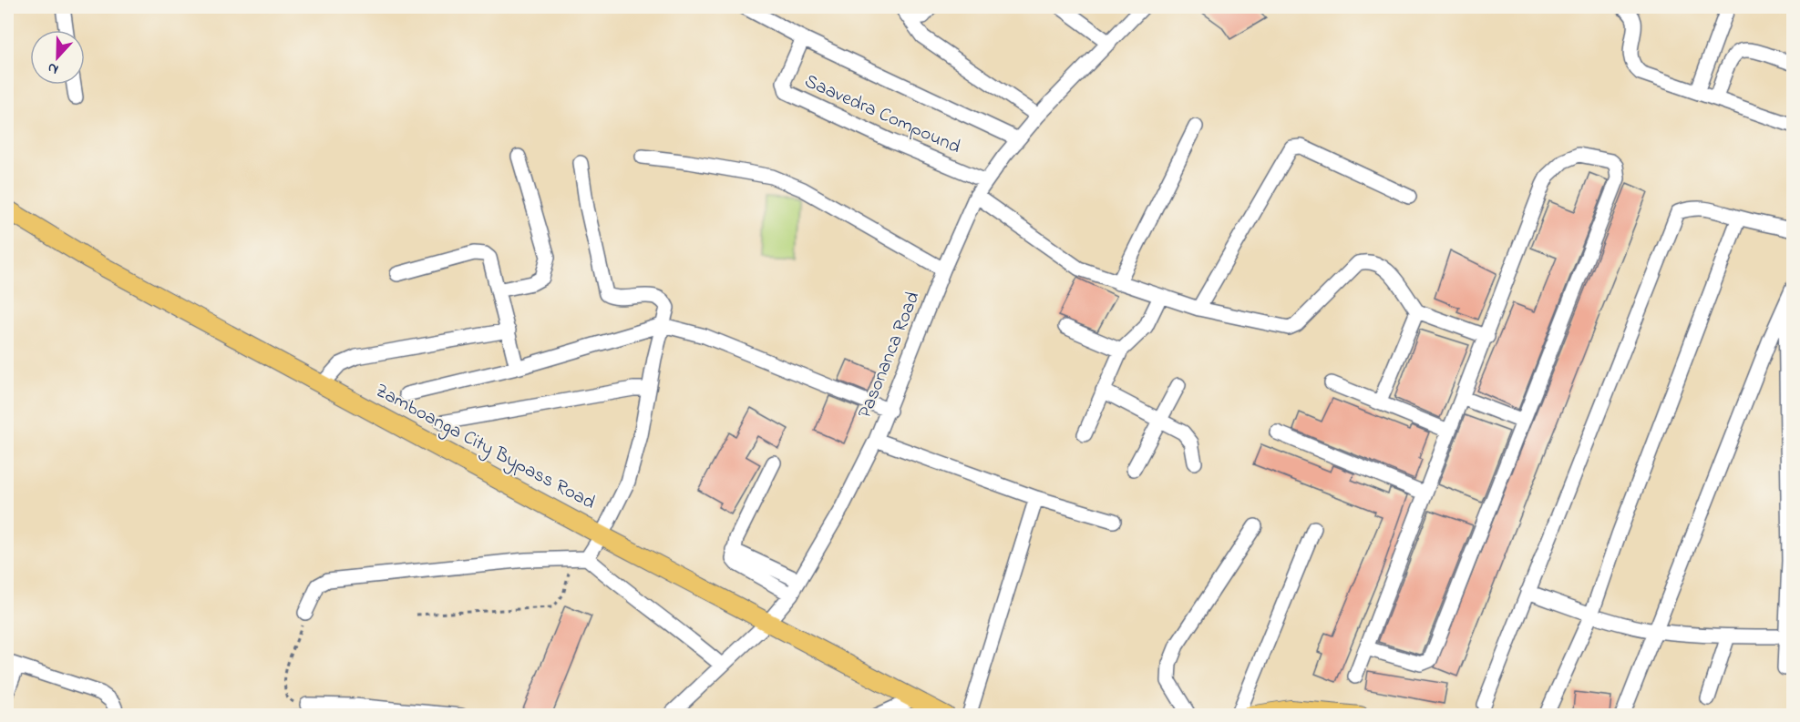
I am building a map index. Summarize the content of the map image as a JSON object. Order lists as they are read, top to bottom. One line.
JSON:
{"streets":{"main road":["Zamboanga City Bypass Road"],"street":["Saavedra Compound","Pasonanca Road"]},"crossings":[["Saavedra Compound","Pasonanca Road"],["Pasonanca Road","Zamboanga City Bypass Road"]],"north":"bottom"}
